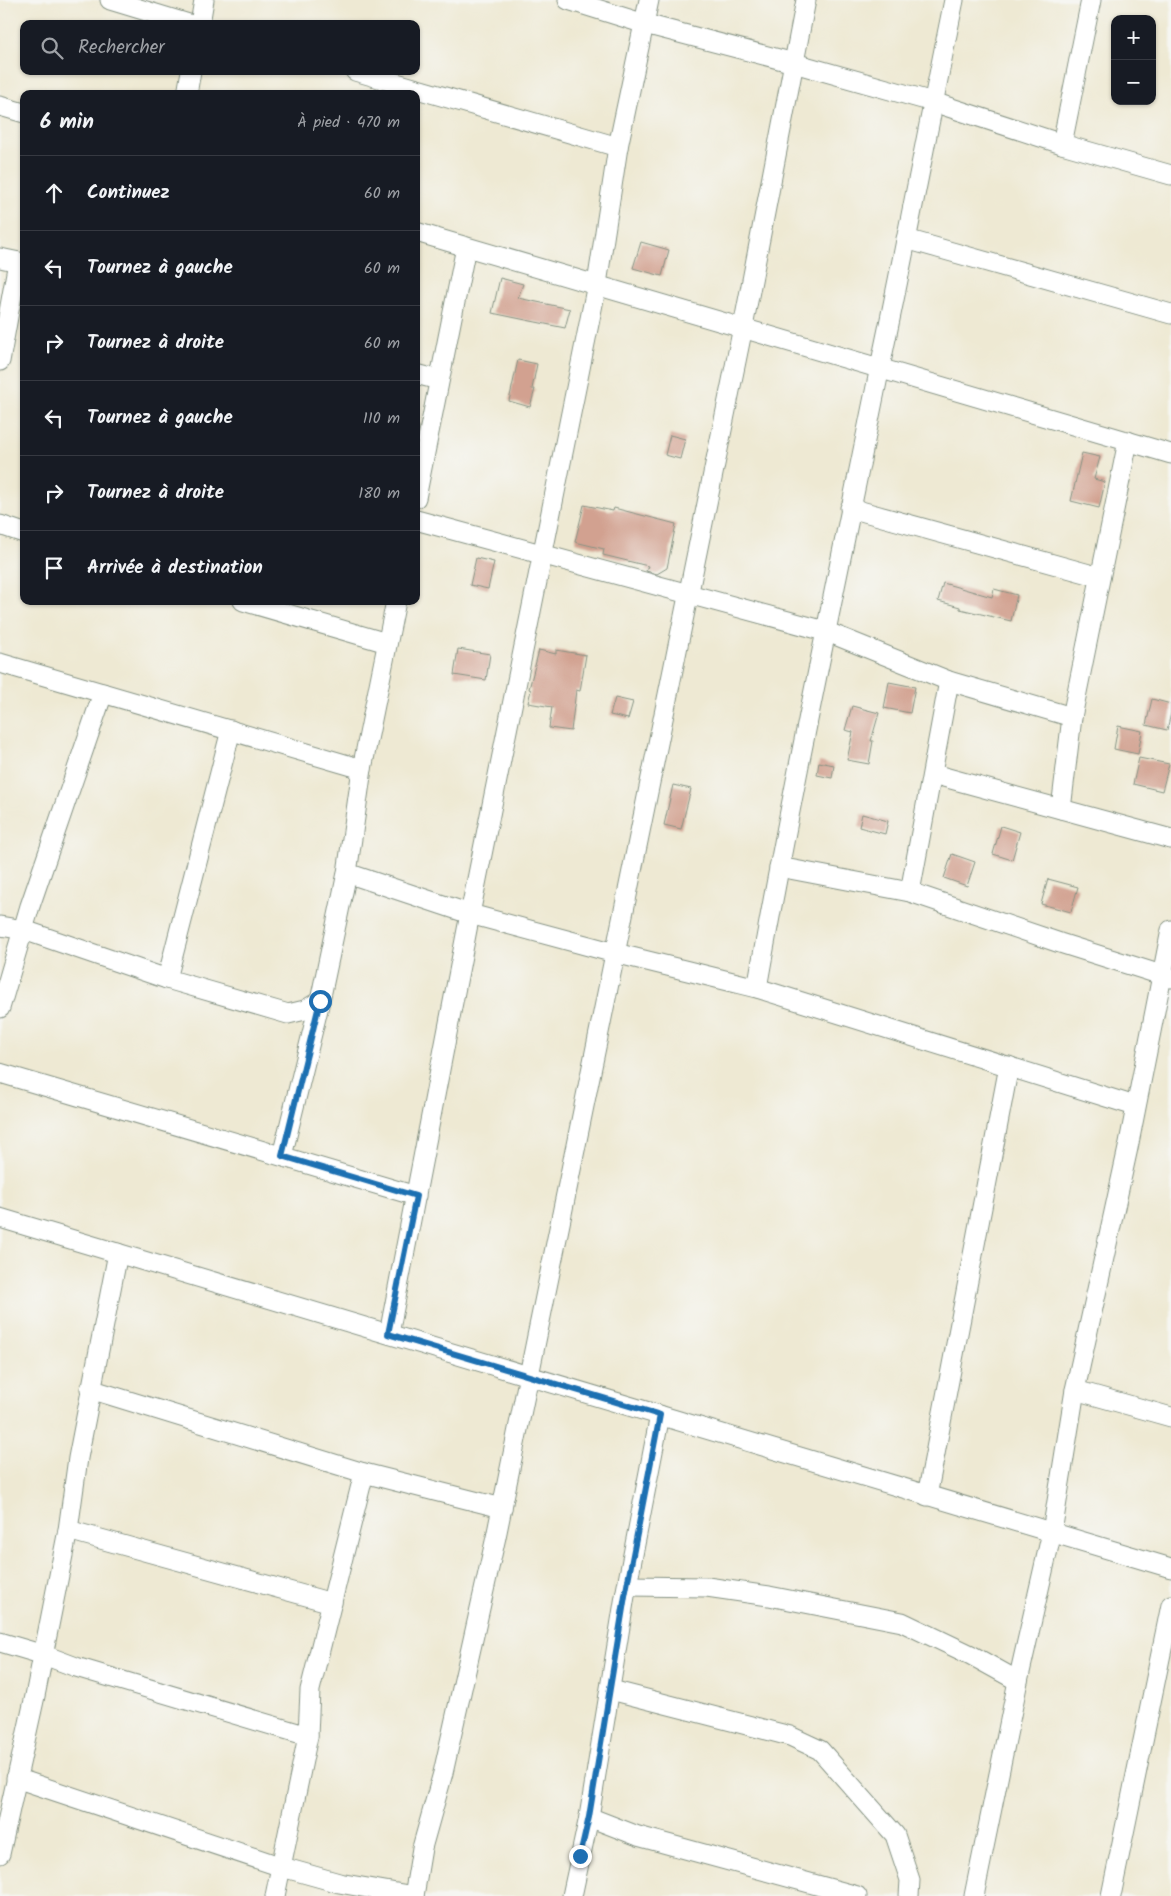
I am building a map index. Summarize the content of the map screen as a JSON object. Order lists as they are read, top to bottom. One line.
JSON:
{"page":{"map_buttons":["+","−"],"search":"Rechercher","heading":["6 min","À pied · 470 m"],"list":[["Continuez","60 m"],["Tournez à gauche","60 m"],["Tournez à droite","60 m"],["Tournez à gauche","110 m"],["Tournez à droite","180 m"],"Arrivée à destination"]}}
